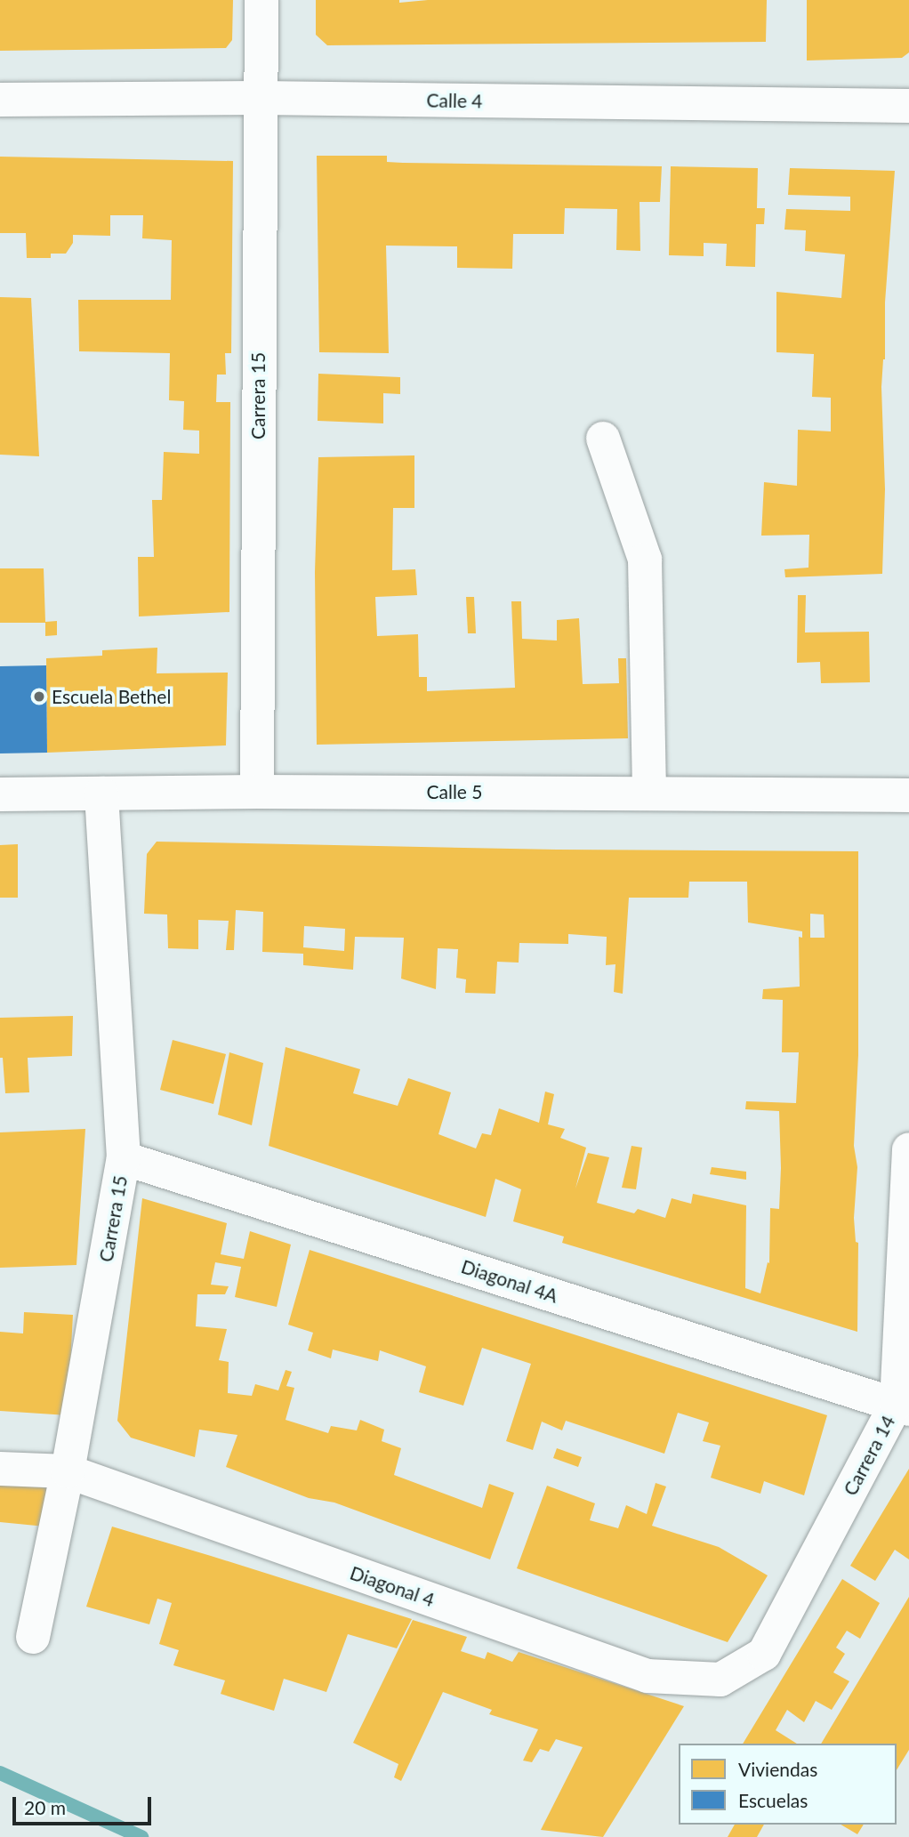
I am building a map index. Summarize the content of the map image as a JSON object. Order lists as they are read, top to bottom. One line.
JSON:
{"streets":{"street":["Calle 4","Carrera 15","Calle 5","Diagonal 4A","Carrera 14","Diagonal 4"]},"crossings":[["Calle 4","Carrera 15"],["Carrera 15","Calle 5"],["Carrera 15","Diagonal 4A"],["Carrera 15","Diagonal 4"],["Diagonal 4A","Carrera 14"],["Carrera 14","Diagonal 4"]],"places":["Escuela Bethel"],"legend":["Viviendas","Escuelas"],"scale_bar":"20 m"}
